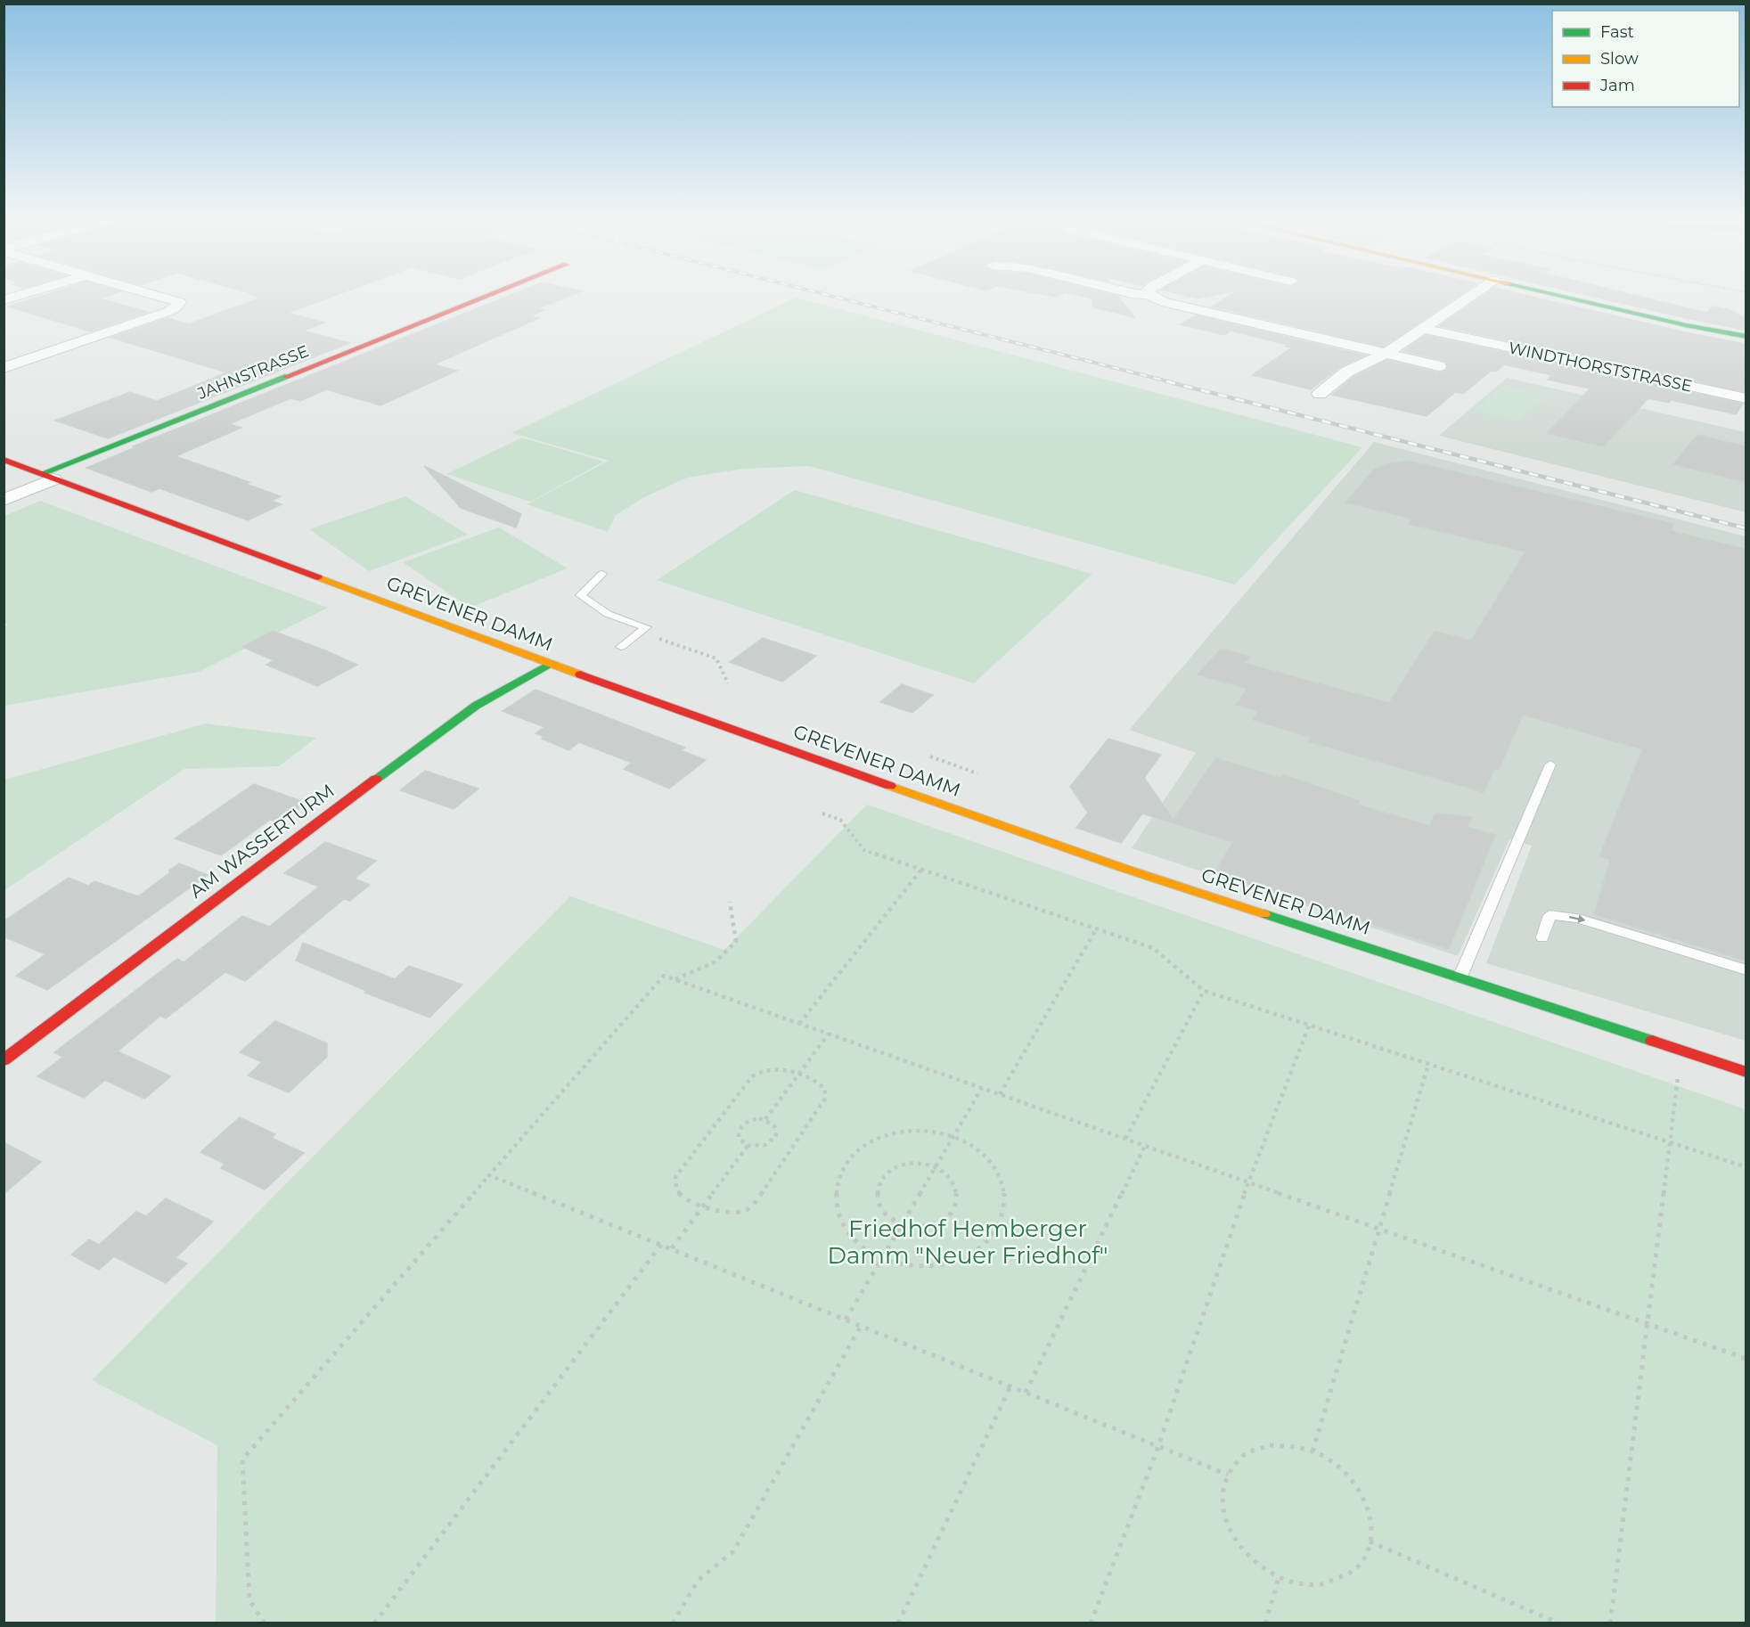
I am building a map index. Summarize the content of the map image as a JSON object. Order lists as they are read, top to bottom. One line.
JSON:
{"streets":{"street":["WINDTHORSTSTRASSE","JAHNSTRASSE","GREVENER DAMM","AM WASSERTURM"]},"crossings":[["JAHNSTRASSE","GREVENER DAMM"],["GREVENER DAMM","AM WASSERTURM"]],"parks":["Friedhof Hemberger Damm \"Neuer Friedhof\""],"legend":["Fast","Slow","Jam"]}
